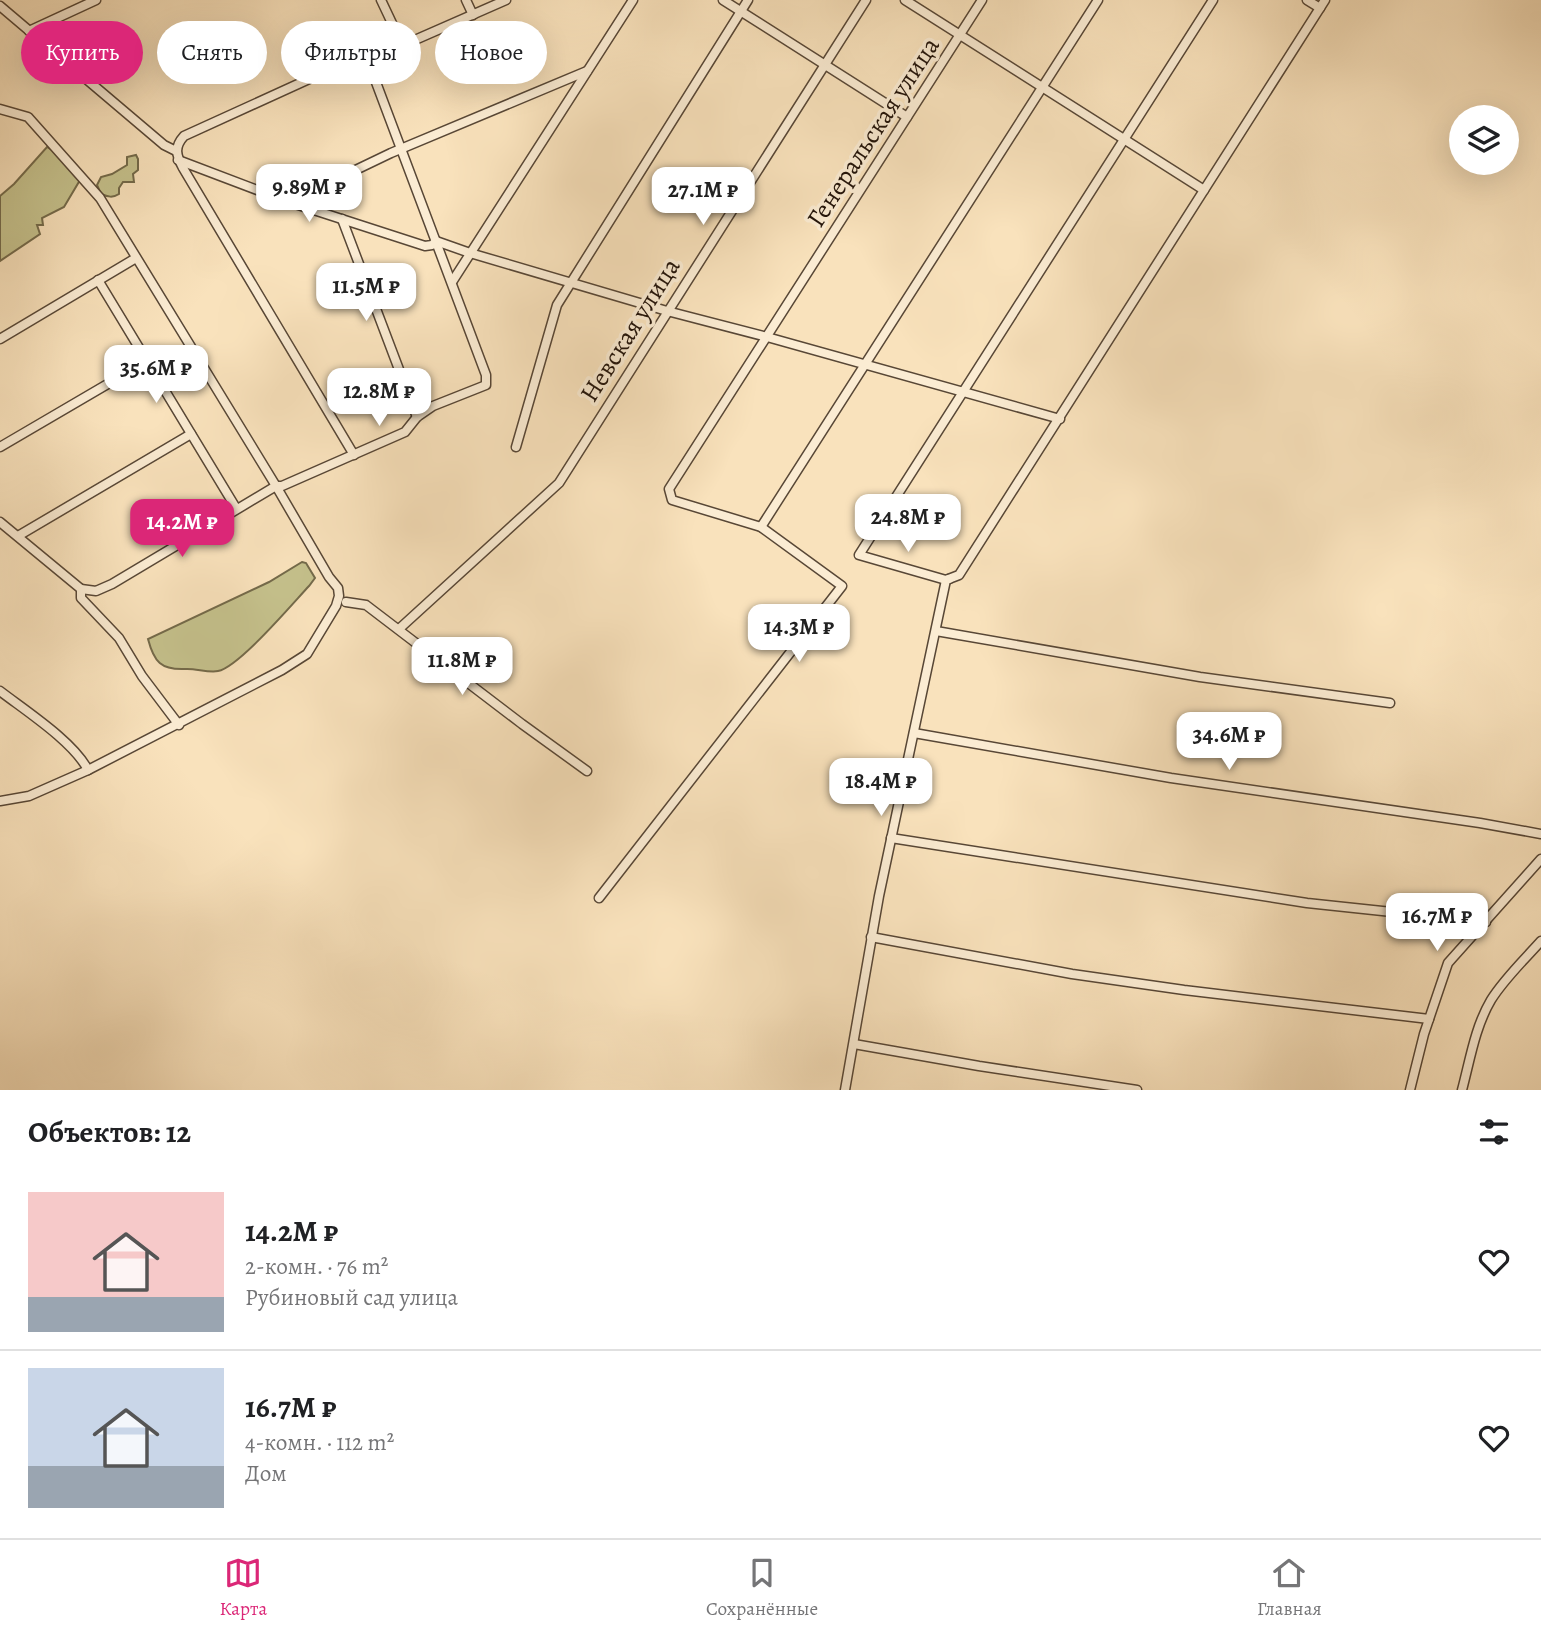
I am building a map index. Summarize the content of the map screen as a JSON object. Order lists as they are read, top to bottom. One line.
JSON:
{"streets":{"street":["Генеральская улица","Невская улица"]},"page":{"chip":["Купить","Снять","Фильтры","Новое"],"price":["9.89M ₽","27.1M ₽","11.5M ₽","35.6M ₽","12.8M ₽","24.8M ₽","14.2M ₽","14.3M ₽","11.8M ₽","34.6M ₽","18.4M ₽","16.7M ₽"],"heading":"Объектов: 12","list":[{"name":"14.2M ₽","note":"2-комн. · 76 m² · Рубиновый сад улица"},{"name":"16.7M ₽","note":"4-комн. · 112 m² · Дом"}],"tabs":["Карта","Сохранённые","Главная"]}}
